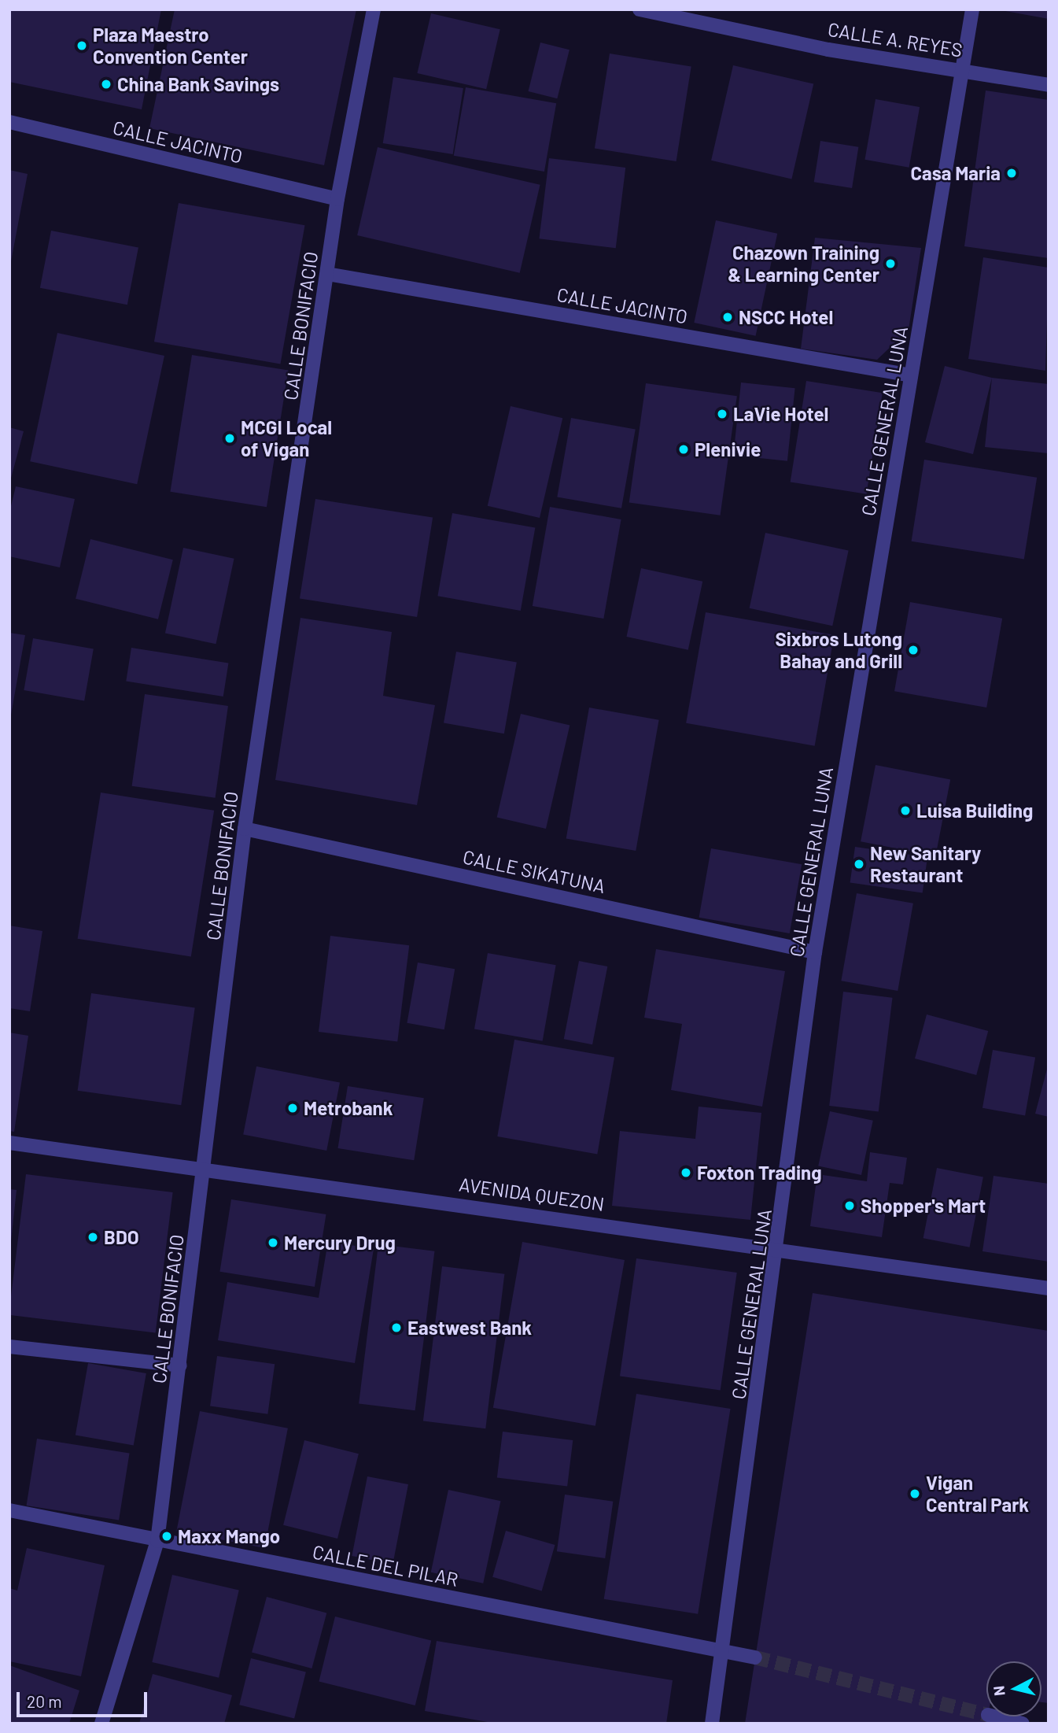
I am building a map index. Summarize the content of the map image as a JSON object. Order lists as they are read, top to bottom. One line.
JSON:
{"streets":{"street":["CALLE A. REYES","CALLE JACINTO","CALLE BONIFACIO","CALLE GENERAL LUNA","CALLE SIKATUNA","AVENIDA QUEZON","CALLE DEL PILAR"]},"crossings":[["CALLE A. REYES","CALLE GENERAL LUNA"],["CALLE JACINTO","CALLE BONIFACIO"],["CALLE JACINTO","CALLE GENERAL LUNA"],["CALLE BONIFACIO","CALLE SIKATUNA"],["CALLE BONIFACIO","AVENIDA QUEZON"],["CALLE BONIFACIO","CALLE DEL PILAR"],["CALLE GENERAL LUNA","CALLE SIKATUNA"],["CALLE GENERAL LUNA","AVENIDA QUEZON"],["CALLE GENERAL LUNA","CALLE DEL PILAR"]],"places":["Plaza Maestro Convention Center","China Bank Savings","Casa Maria","Chazown Training & Learning Center","NSCC Hotel","LaVie Hotel","MCGI Local of Vigan","Plenivie","Sixbros Lutong Bahay and Grill","Luisa Building","New Sanitary Restaurant","Metrobank","Foxton Trading","Shopper's Mart","BDO","Mercury Drug","Eastwest Bank","Vigan Central Park","Maxx Mango"],"scale_bar":"20 m","north":"left"}
